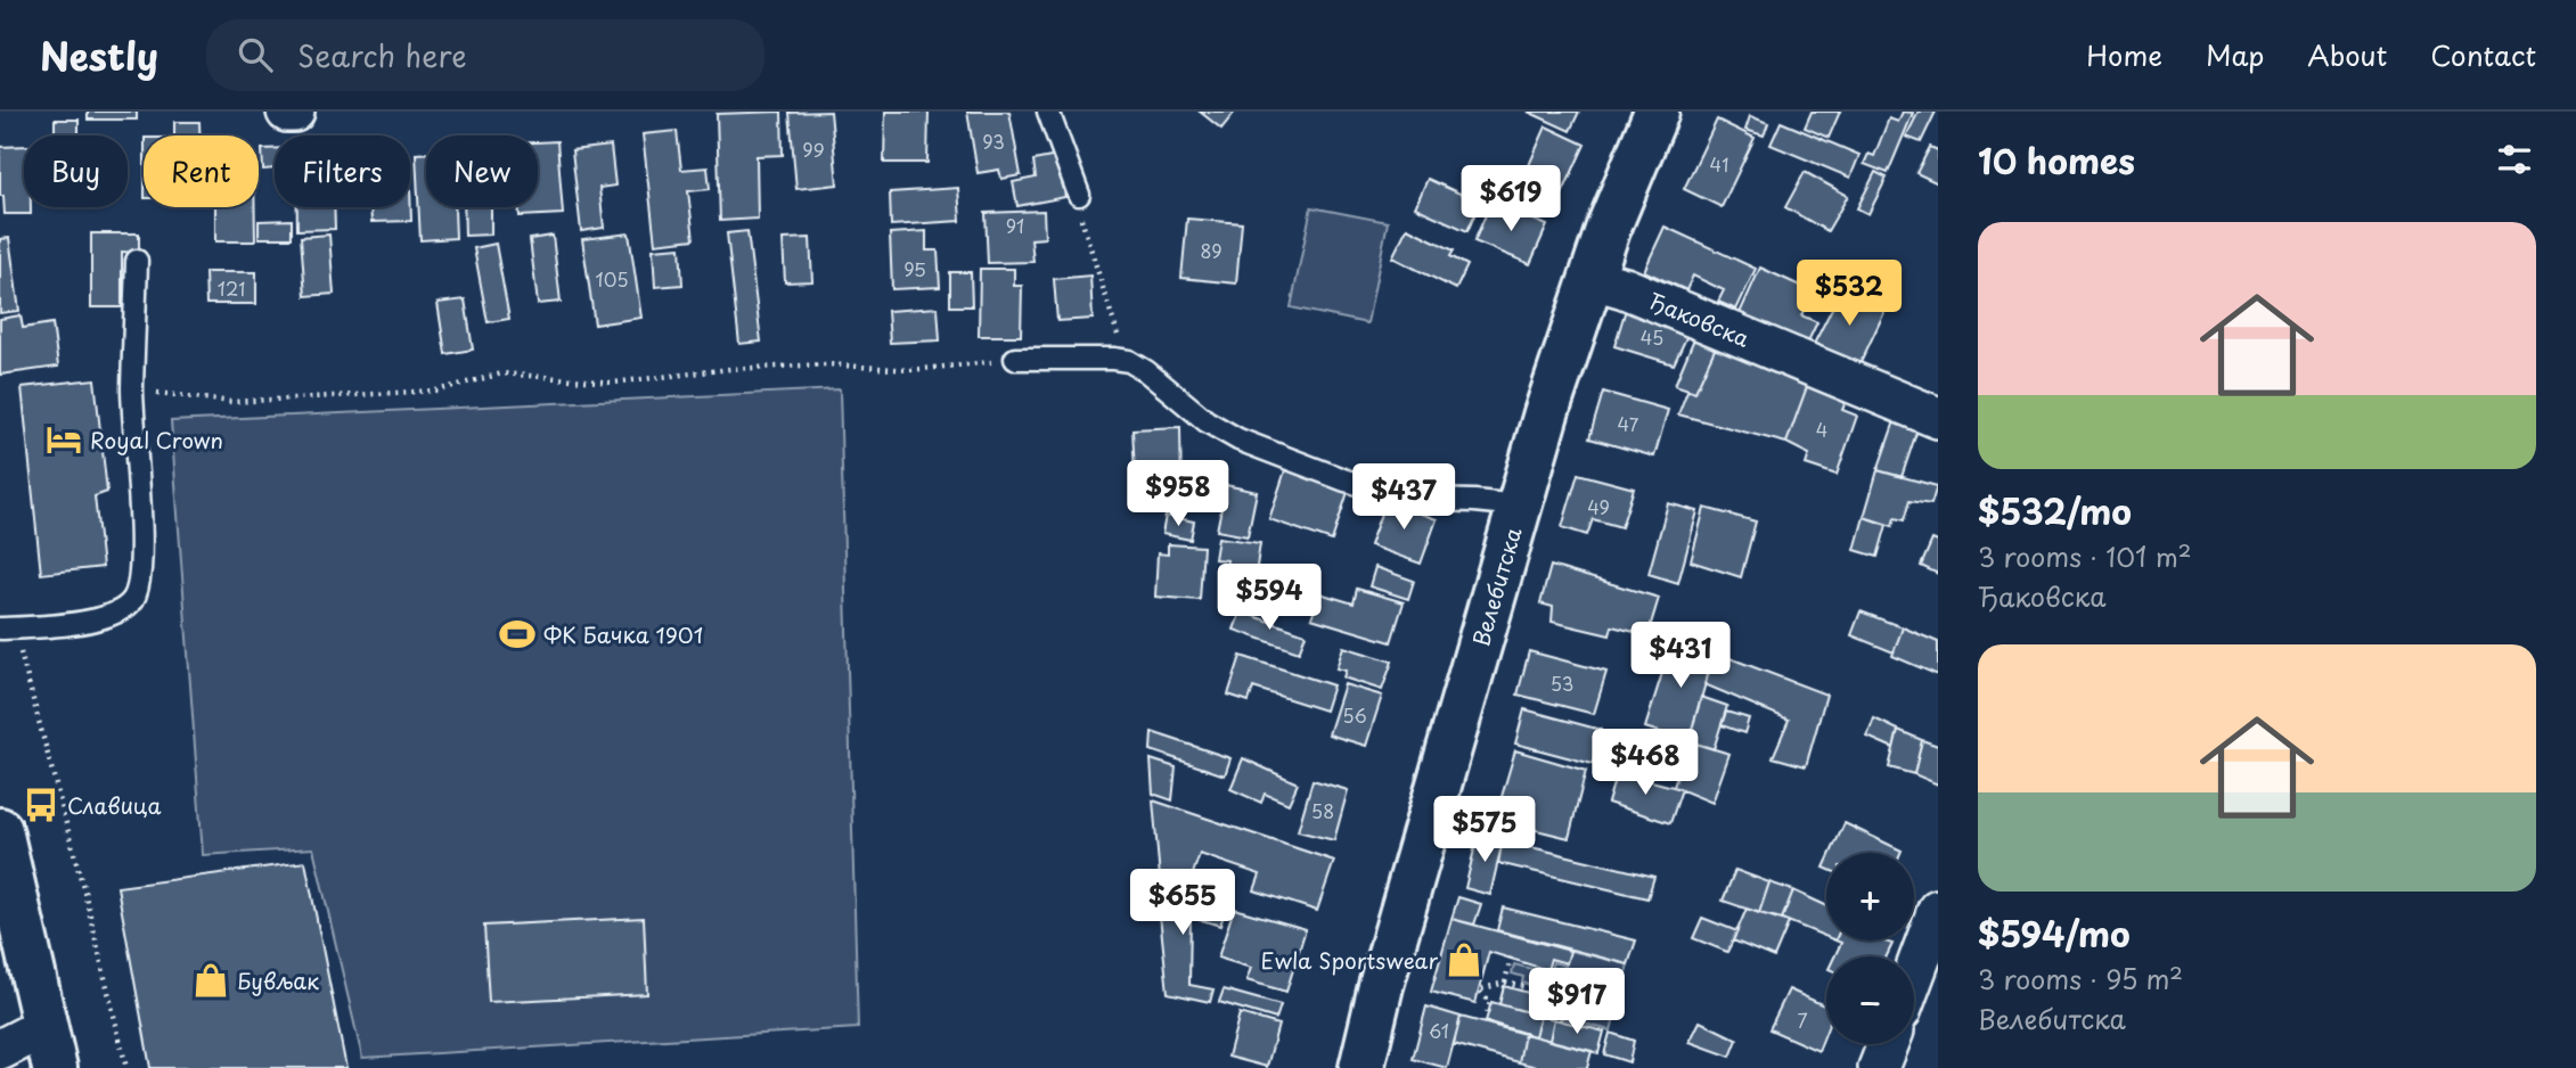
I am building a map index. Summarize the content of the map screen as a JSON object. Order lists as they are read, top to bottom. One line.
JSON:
{"streets":{"street":["Ђаковска","Велебитска"]},"crossings":[["Ђаковска","Велебитска"]],"places":{"hotel":["Royal Crown"],"sports":["ФК Бачка 1901"],"bus stop":["Славица"],"shop":["Ewla Sportswear","Бувљак"]},"house_numbers":["93","99","41","91","89","95","105","121","45","47","4","49","53","56","58","7","61"],"page":{"header":"Nestly","search":"Search here","nav":["Home","Map","About","Contact"],"heading":"10 homes","chip":["Buy","Rent","Filters","New"],"price":["$619","$532","$958","$437","$594","$431","$468","$575","$655","$917"],"list":[{"name":"$532/mo","note":"3 rooms · 101 m² · Ђаковска"},{"name":"$594/mo","note":"3 rooms · 95 m² · Велебитска"}],"map_buttons":["+","−"]}}
